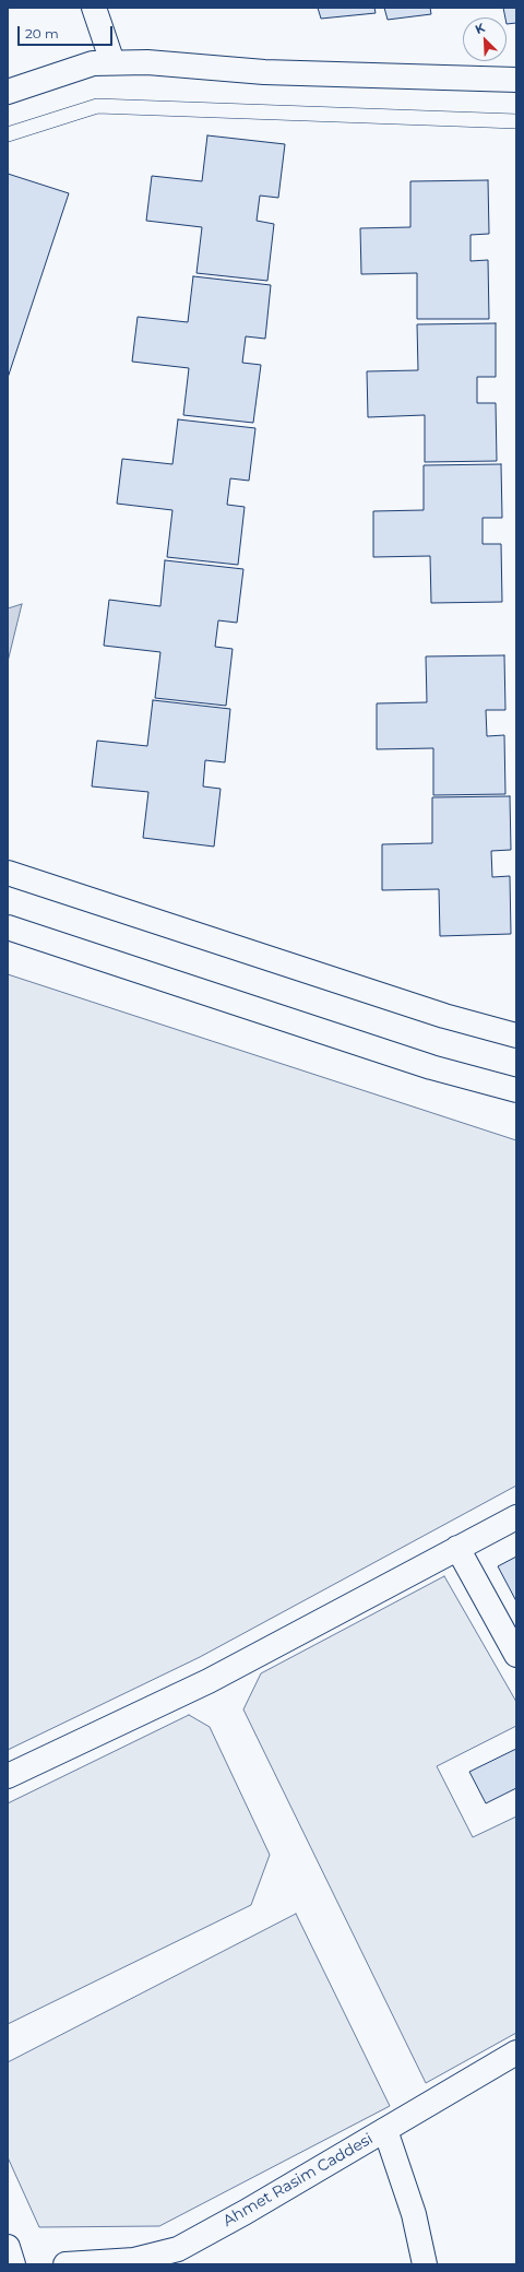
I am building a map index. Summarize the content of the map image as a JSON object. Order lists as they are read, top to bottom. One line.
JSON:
{"streets":{"street":["Ahmet Rasim Caddesi"]},"scale_bar":"20 m","north":"top left"}
